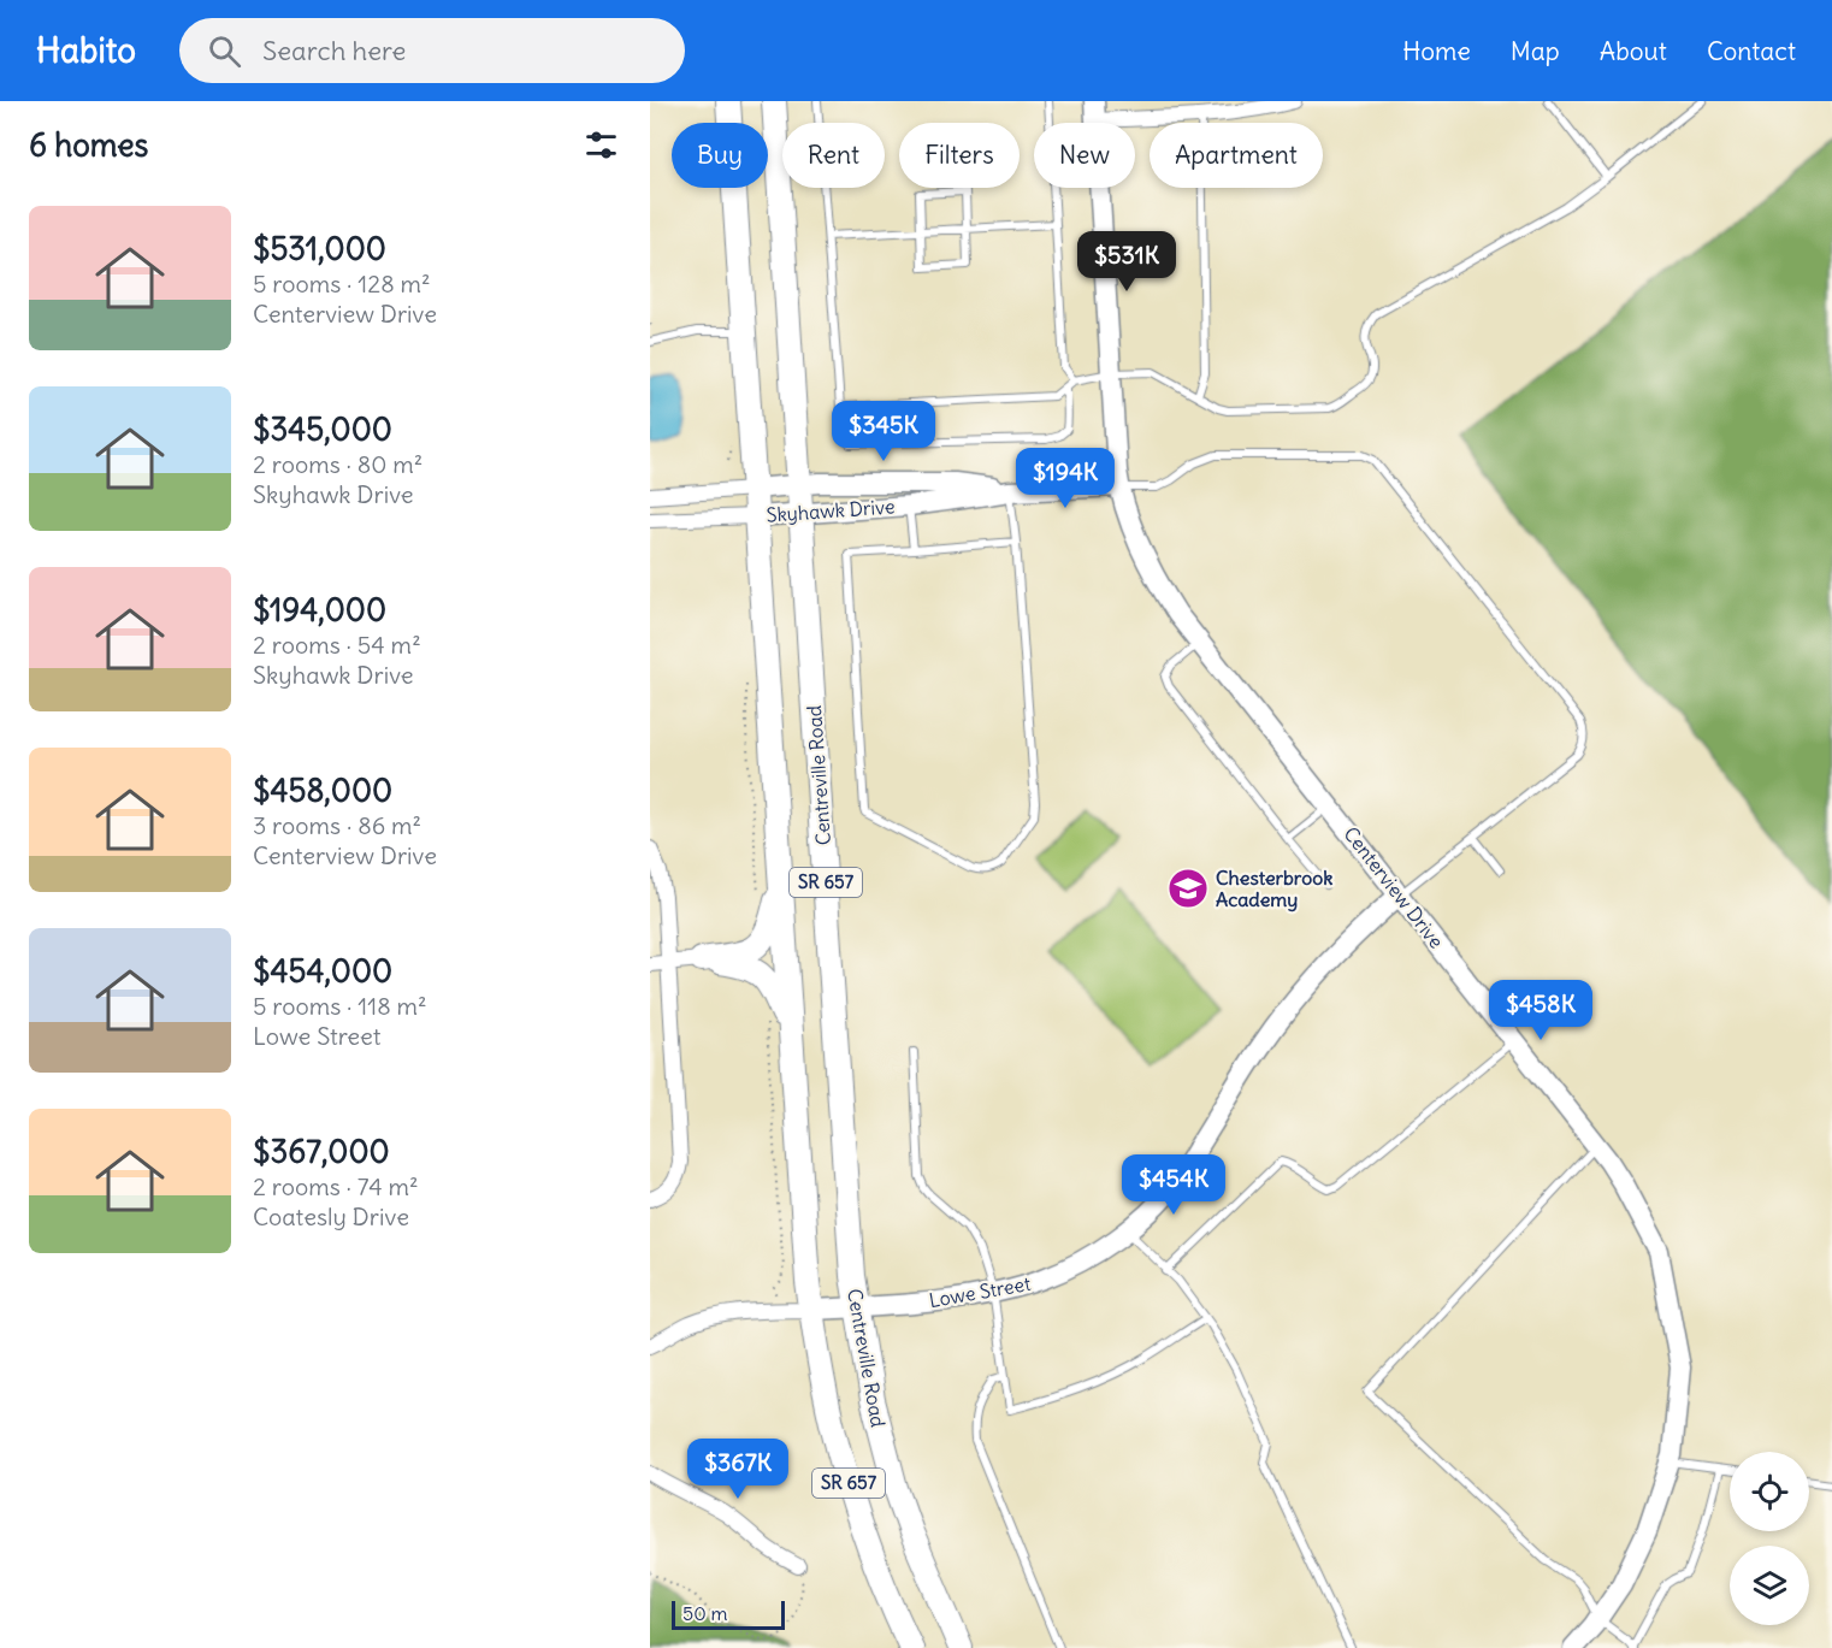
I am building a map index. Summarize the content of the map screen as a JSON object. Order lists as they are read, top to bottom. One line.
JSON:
{"streets":{"main road":["Centreville Road","SR 657"],"street":["Skyhawk Drive","Centerview Drive","Lowe Street"]},"crossings":[["Skyhawk Drive","Centreville Road"],["Skyhawk Drive","SR 657"],["Skyhawk Drive","Centerview Drive"],["Centreville Road","Lowe Street"],["SR 657","Lowe Street"],["Centerview Drive","Lowe Street"]],"places":{"school or university":["Chesterbrook Academy"]},"scale_bar":"50 m","page":{"header":"Habito","search":"Search here","nav":["Home","Map","About","Contact"],"heading":"6 homes","chip":["Buy","Rent","Filters","New","Apartment"],"list":[{"name":"$531,000","note":"5 rooms · 128 m² · Centerview Drive"},{"name":"$345,000","note":"2 rooms · 80 m² · Skyhawk Drive"},{"name":"$194,000","note":"2 rooms · 54 m² · Skyhawk Drive"},{"name":"$458,000","note":"3 rooms · 86 m² · Centerview Drive"},{"name":"$454,000","note":"5 rooms · 118 m² · Lowe Street"},{"name":"$367,000","note":"2 rooms · 74 m² · Coatesly Drive"}],"price":["$531K","$345K","$194K","$458K","$454K","$367K"],"scale":"50 m"}}
